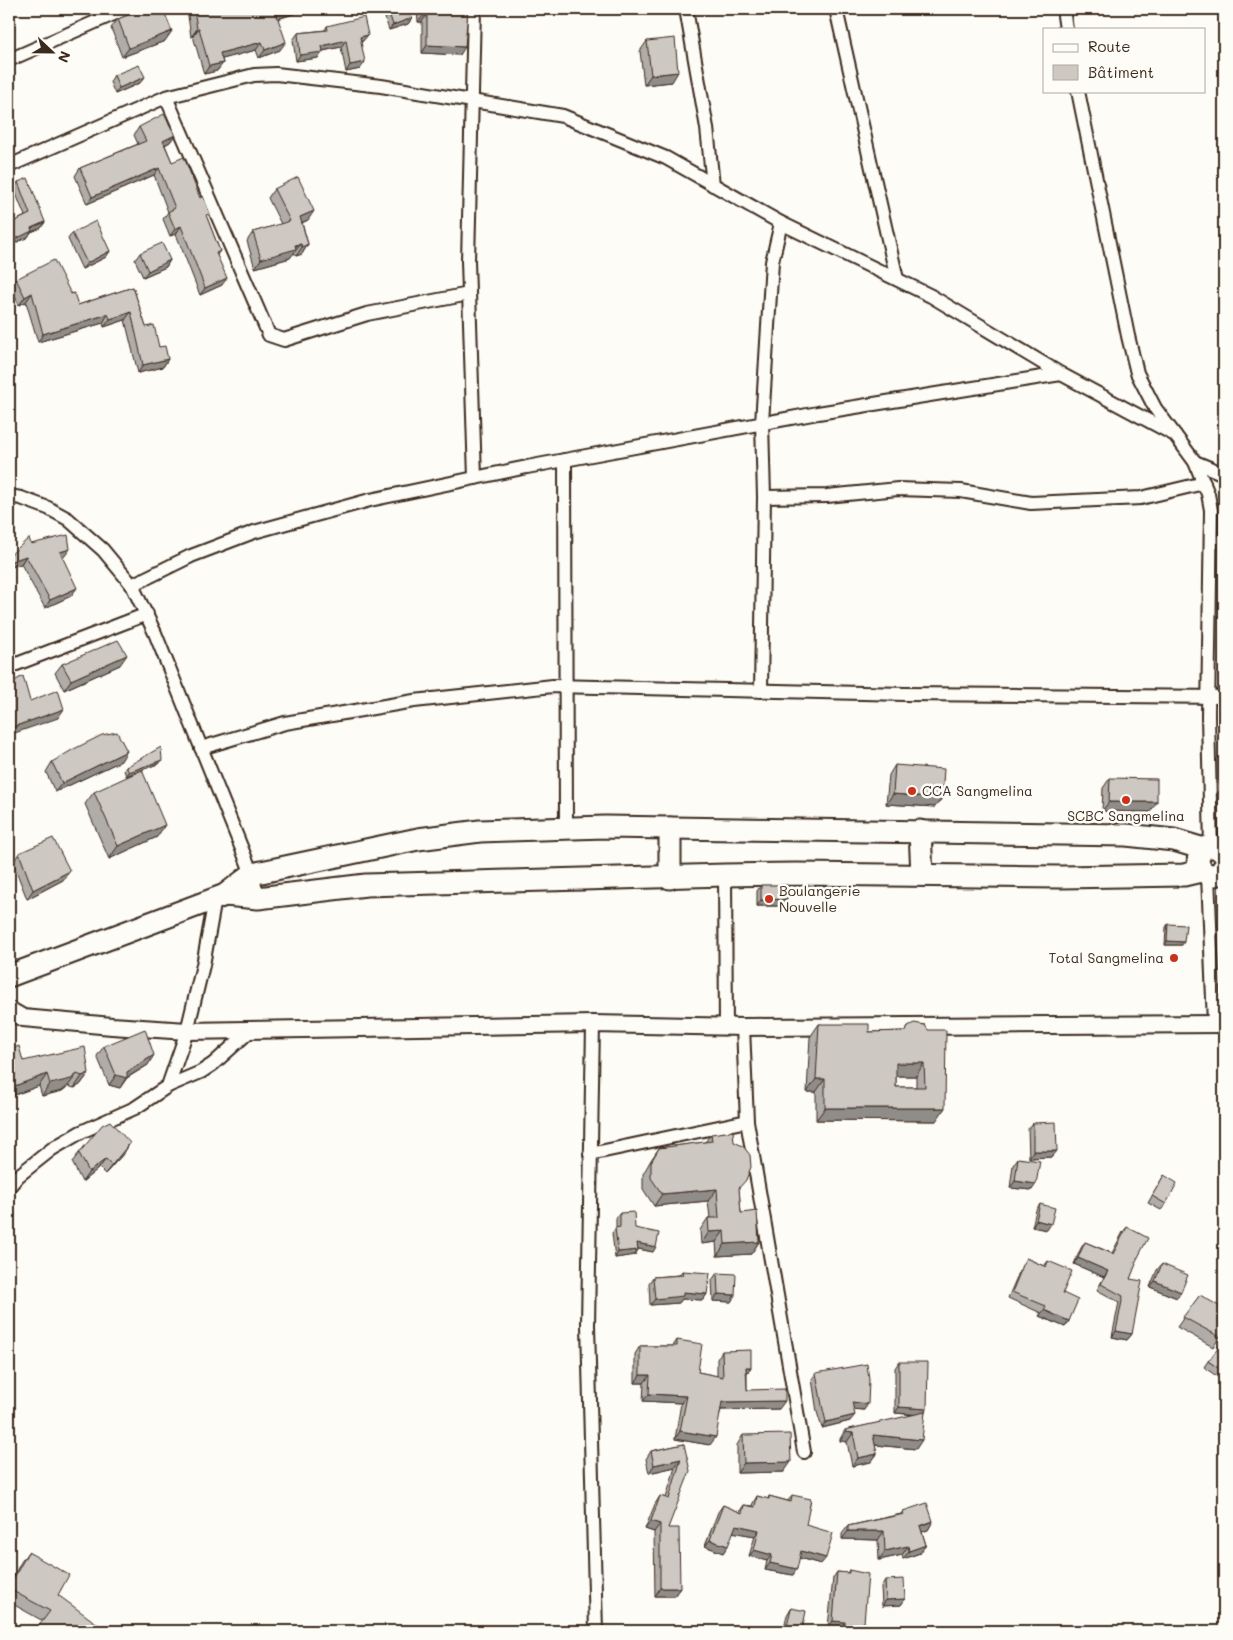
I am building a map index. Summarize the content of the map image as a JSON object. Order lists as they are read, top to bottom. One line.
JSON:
{"places":["CCA Sangmelina","SCBC Sangmelina","Boulangerie Nouvelle","Total Sangmelina"],"legend":["Route","Bâtiment"],"north":"right"}
